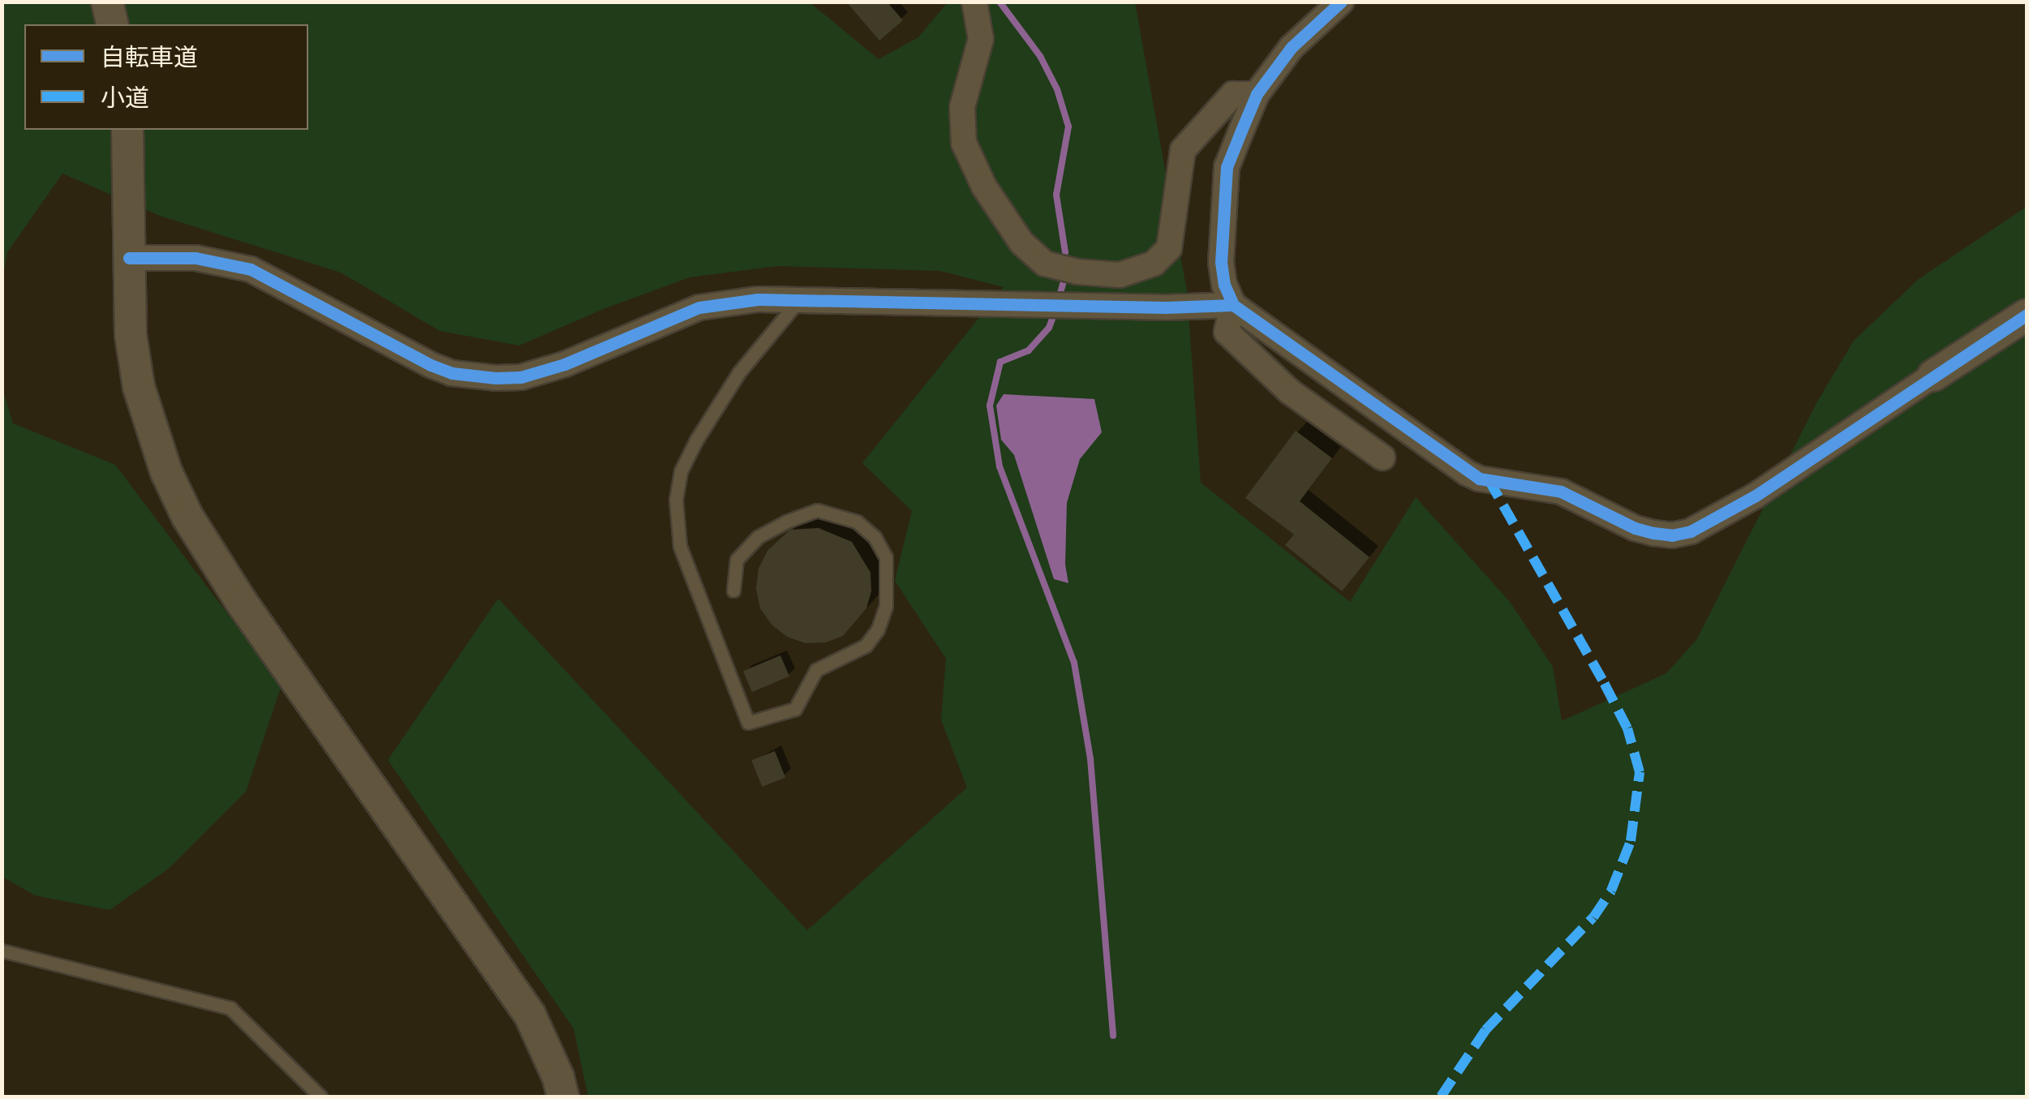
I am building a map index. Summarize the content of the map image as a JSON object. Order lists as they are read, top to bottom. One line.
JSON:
{"legend":["自転車道","小道"]}
